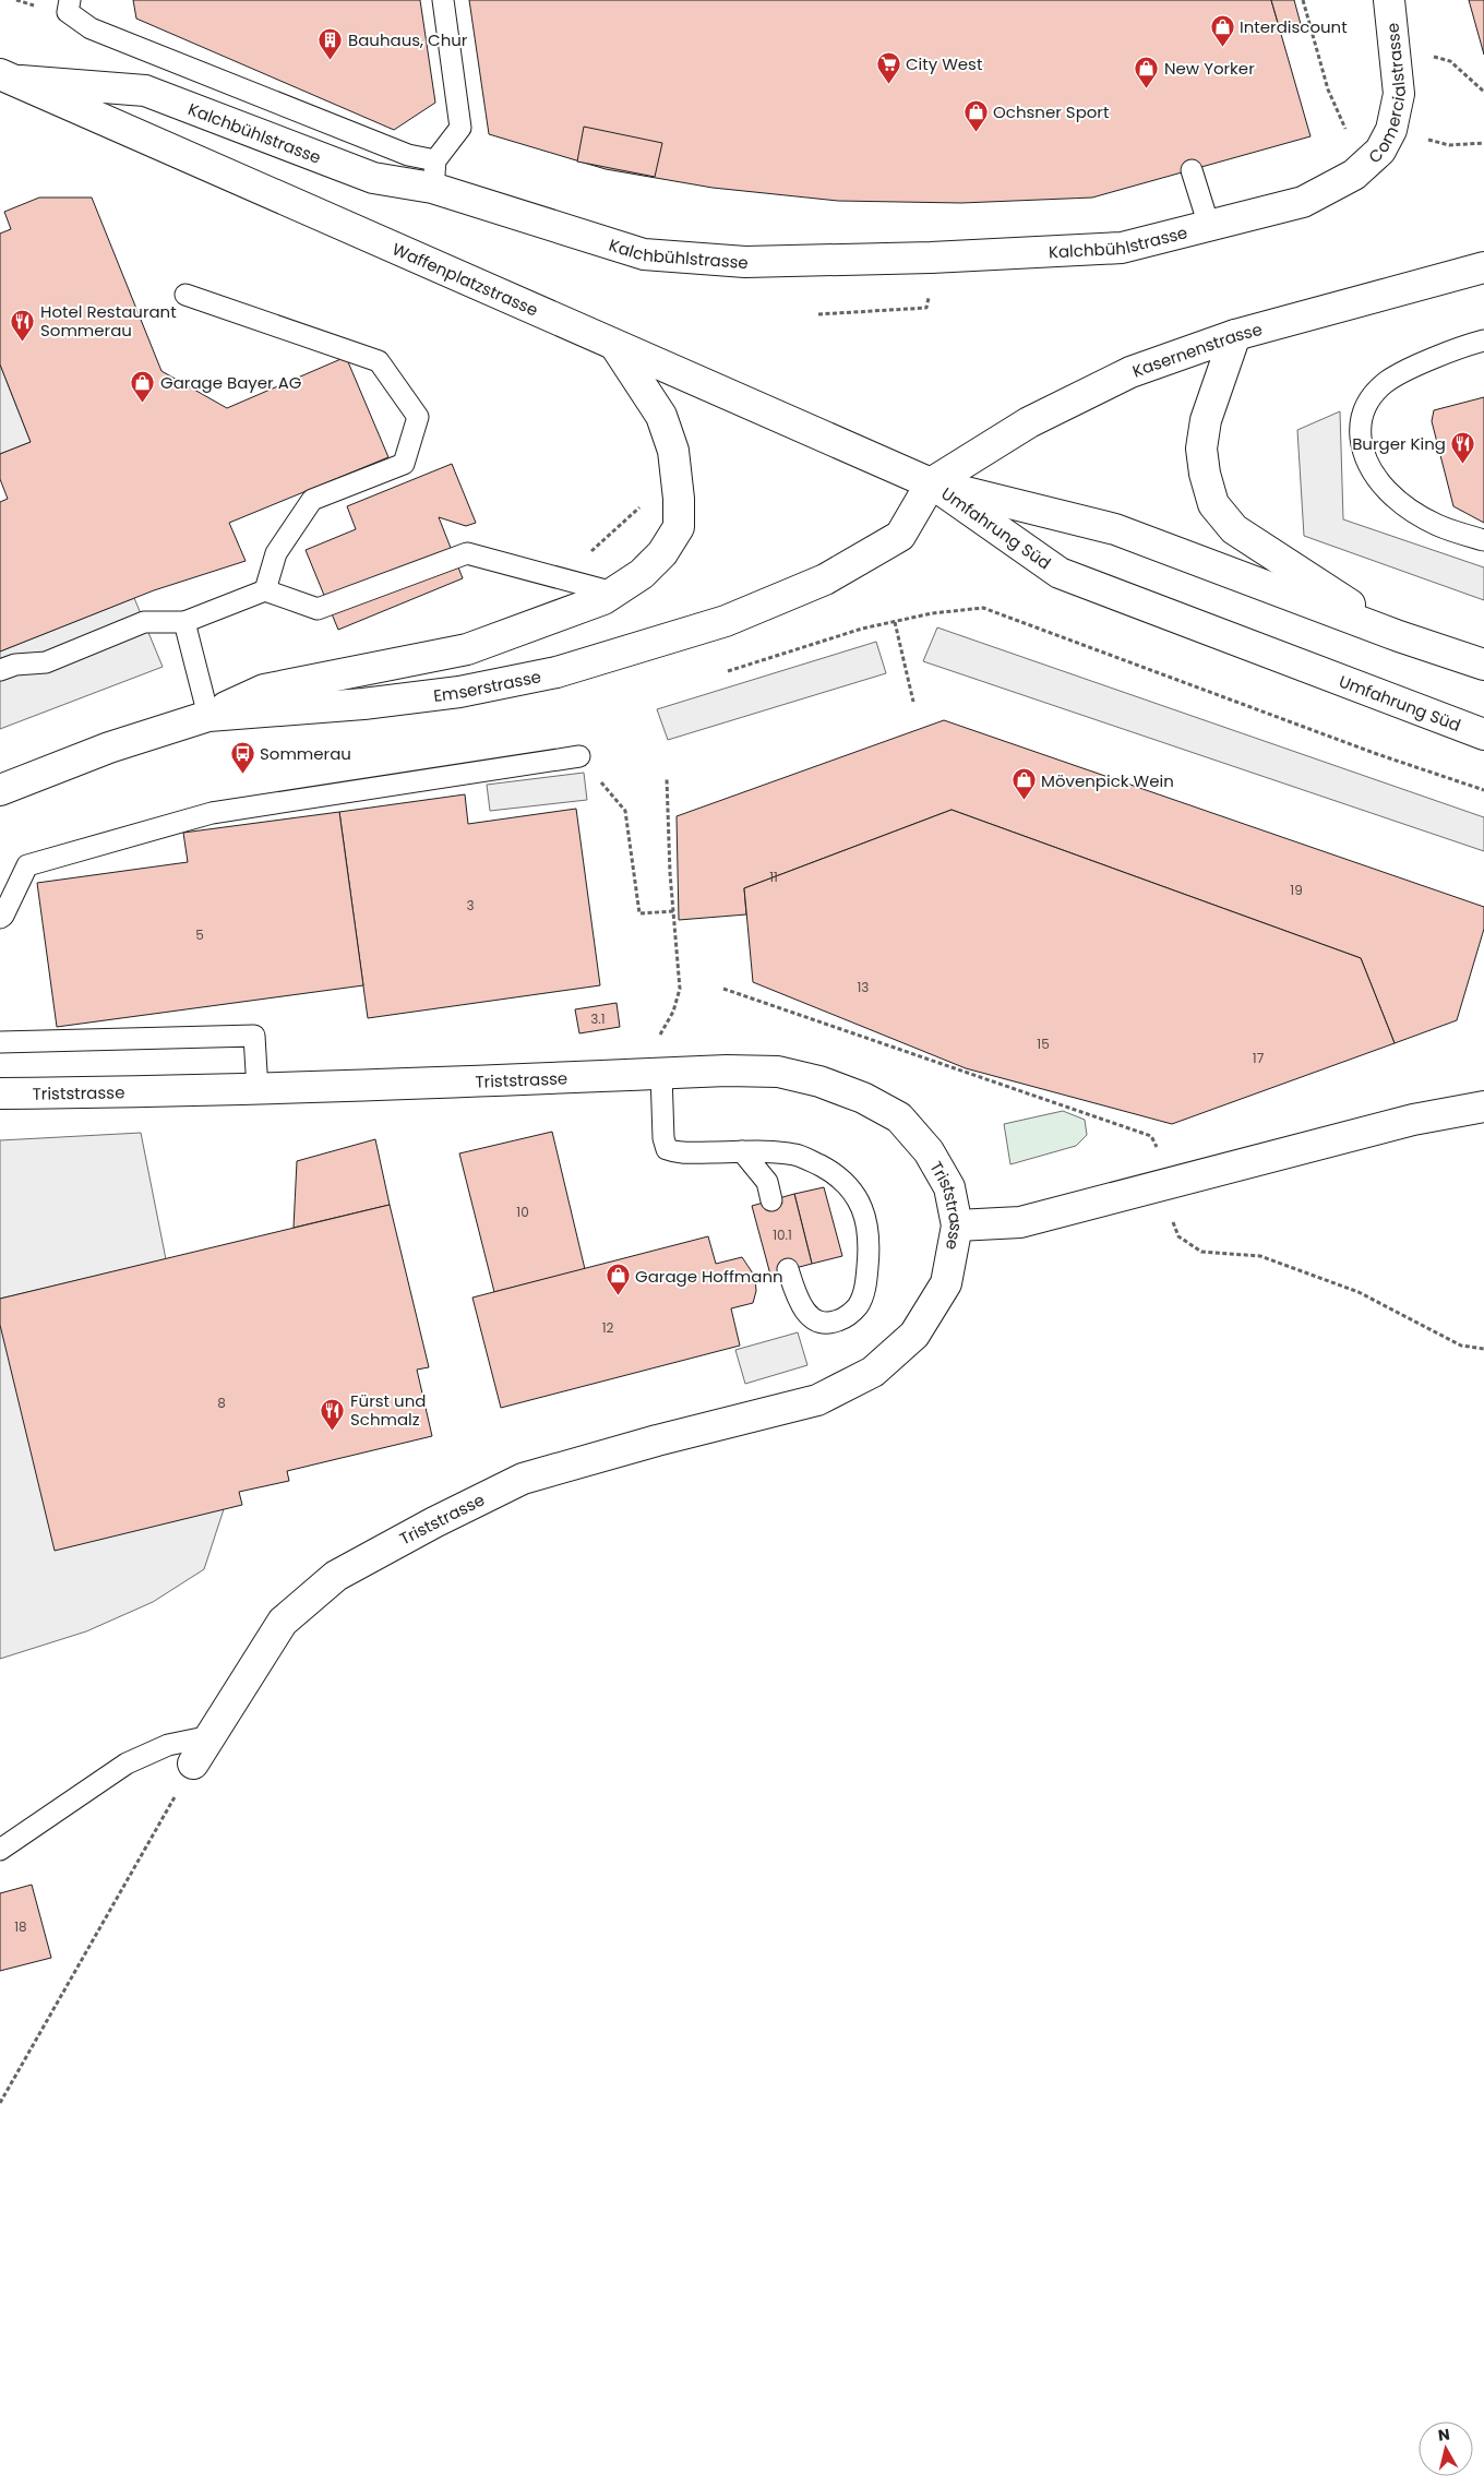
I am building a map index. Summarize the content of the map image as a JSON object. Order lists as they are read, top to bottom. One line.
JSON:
{"streets":{"main road":["Comercialstrasse","Kalchbühlstrasse","Waffenplatzstrasse","Kasernenstrasse","Umfahrung Süd","Emserstrasse","Triststrasse"]},"crossings":[["Comercialstrasse","Kalchbühlstrasse"],["Kalchbühlstrasse","Waffenplatzstrasse"],["Waffenplatzstrasse","Kasernenstrasse"],["Waffenplatzstrasse","Umfahrung Süd"],["Waffenplatzstrasse","Emserstrasse"],["Kasernenstrasse","Umfahrung Süd"],["Kasernenstrasse","Emserstrasse"],["Umfahrung Süd","Emserstrasse"]],"places":{"shop":["Interdiscount","New Yorker","Ochsner Sport","Garage Bayer AG","Mövenpick Wein","Garage Hoffmann"],"building":["Bauhaus, Chur"],"supermarket":["City West"],"restaurant":["Hotel Restaurant Sommerau","Burger King","Fürst und Schmalz"],"bus stop":["Sommerau"]},"house_numbers":["11","19","3","5","13","3.1","15","17","10","10.1","12","8","18"],"north":"top"}
